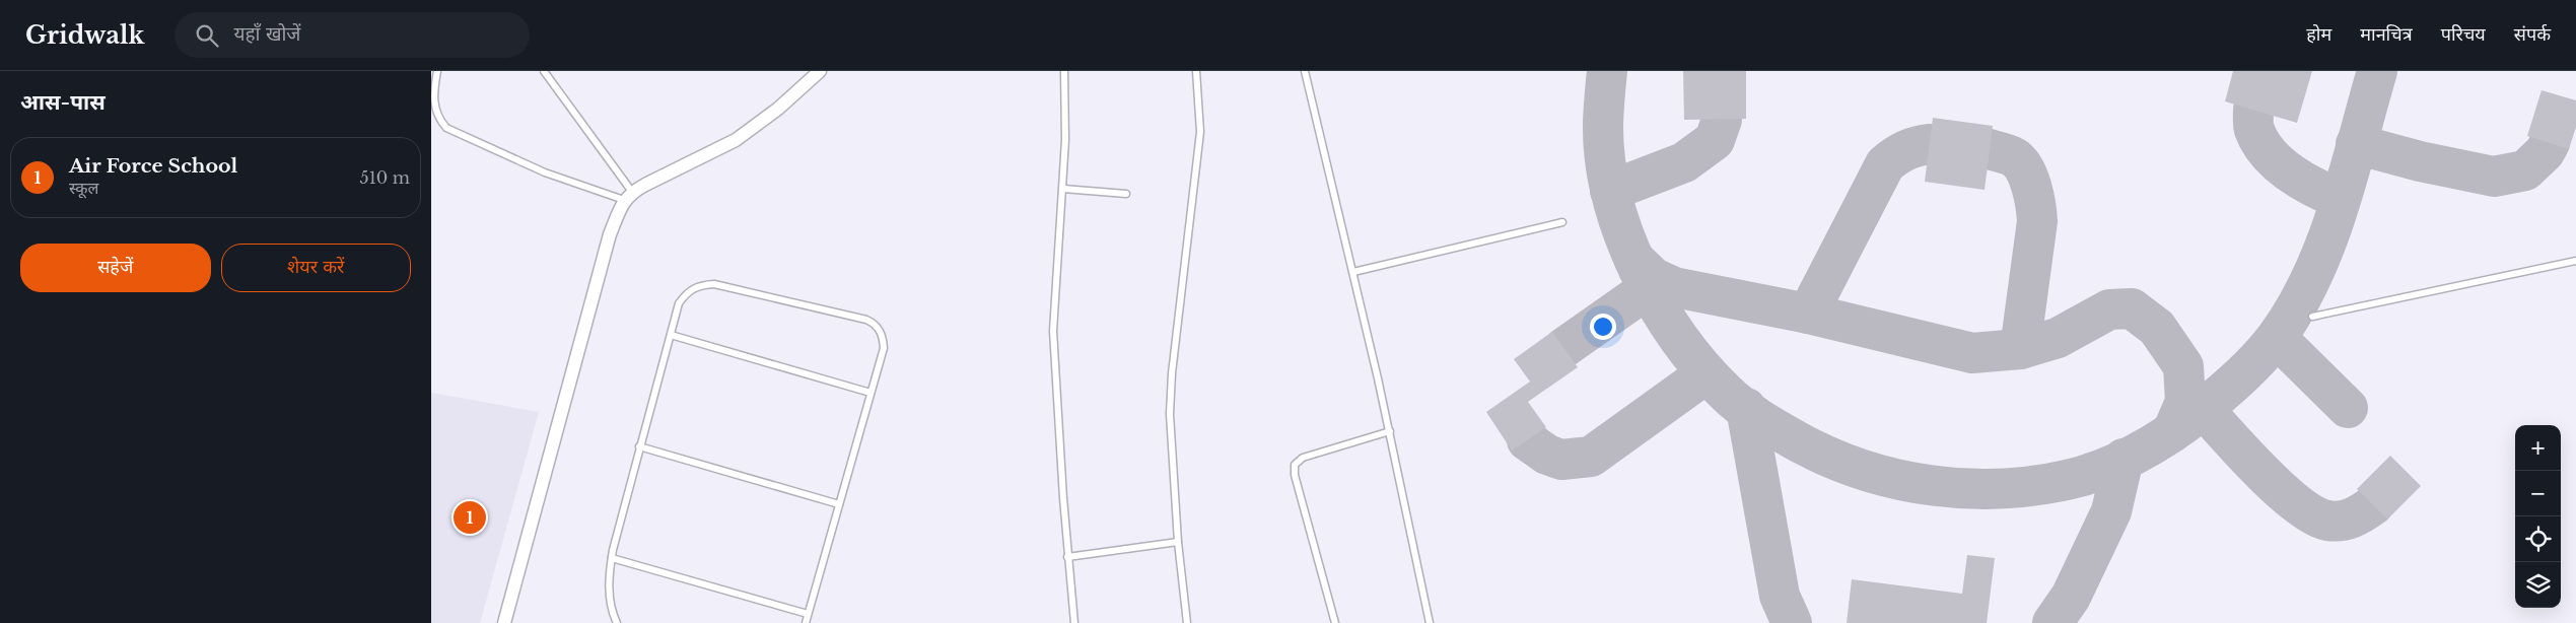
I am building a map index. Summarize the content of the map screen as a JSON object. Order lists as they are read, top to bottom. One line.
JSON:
{"page":{"header":"Gridwalk","search":"यहाँ खोजें","nav":["होम","मानचित्र","परिचय","संपर्क"],"heading":"आस-पास","list":[{"mark":"1","name":"Air Force School","note":"स्कूल","value":"510 m"}],"buttons":["सहेजें","शेयर करें"],"map_buttons":["+","−"],"pins":"1"}}
